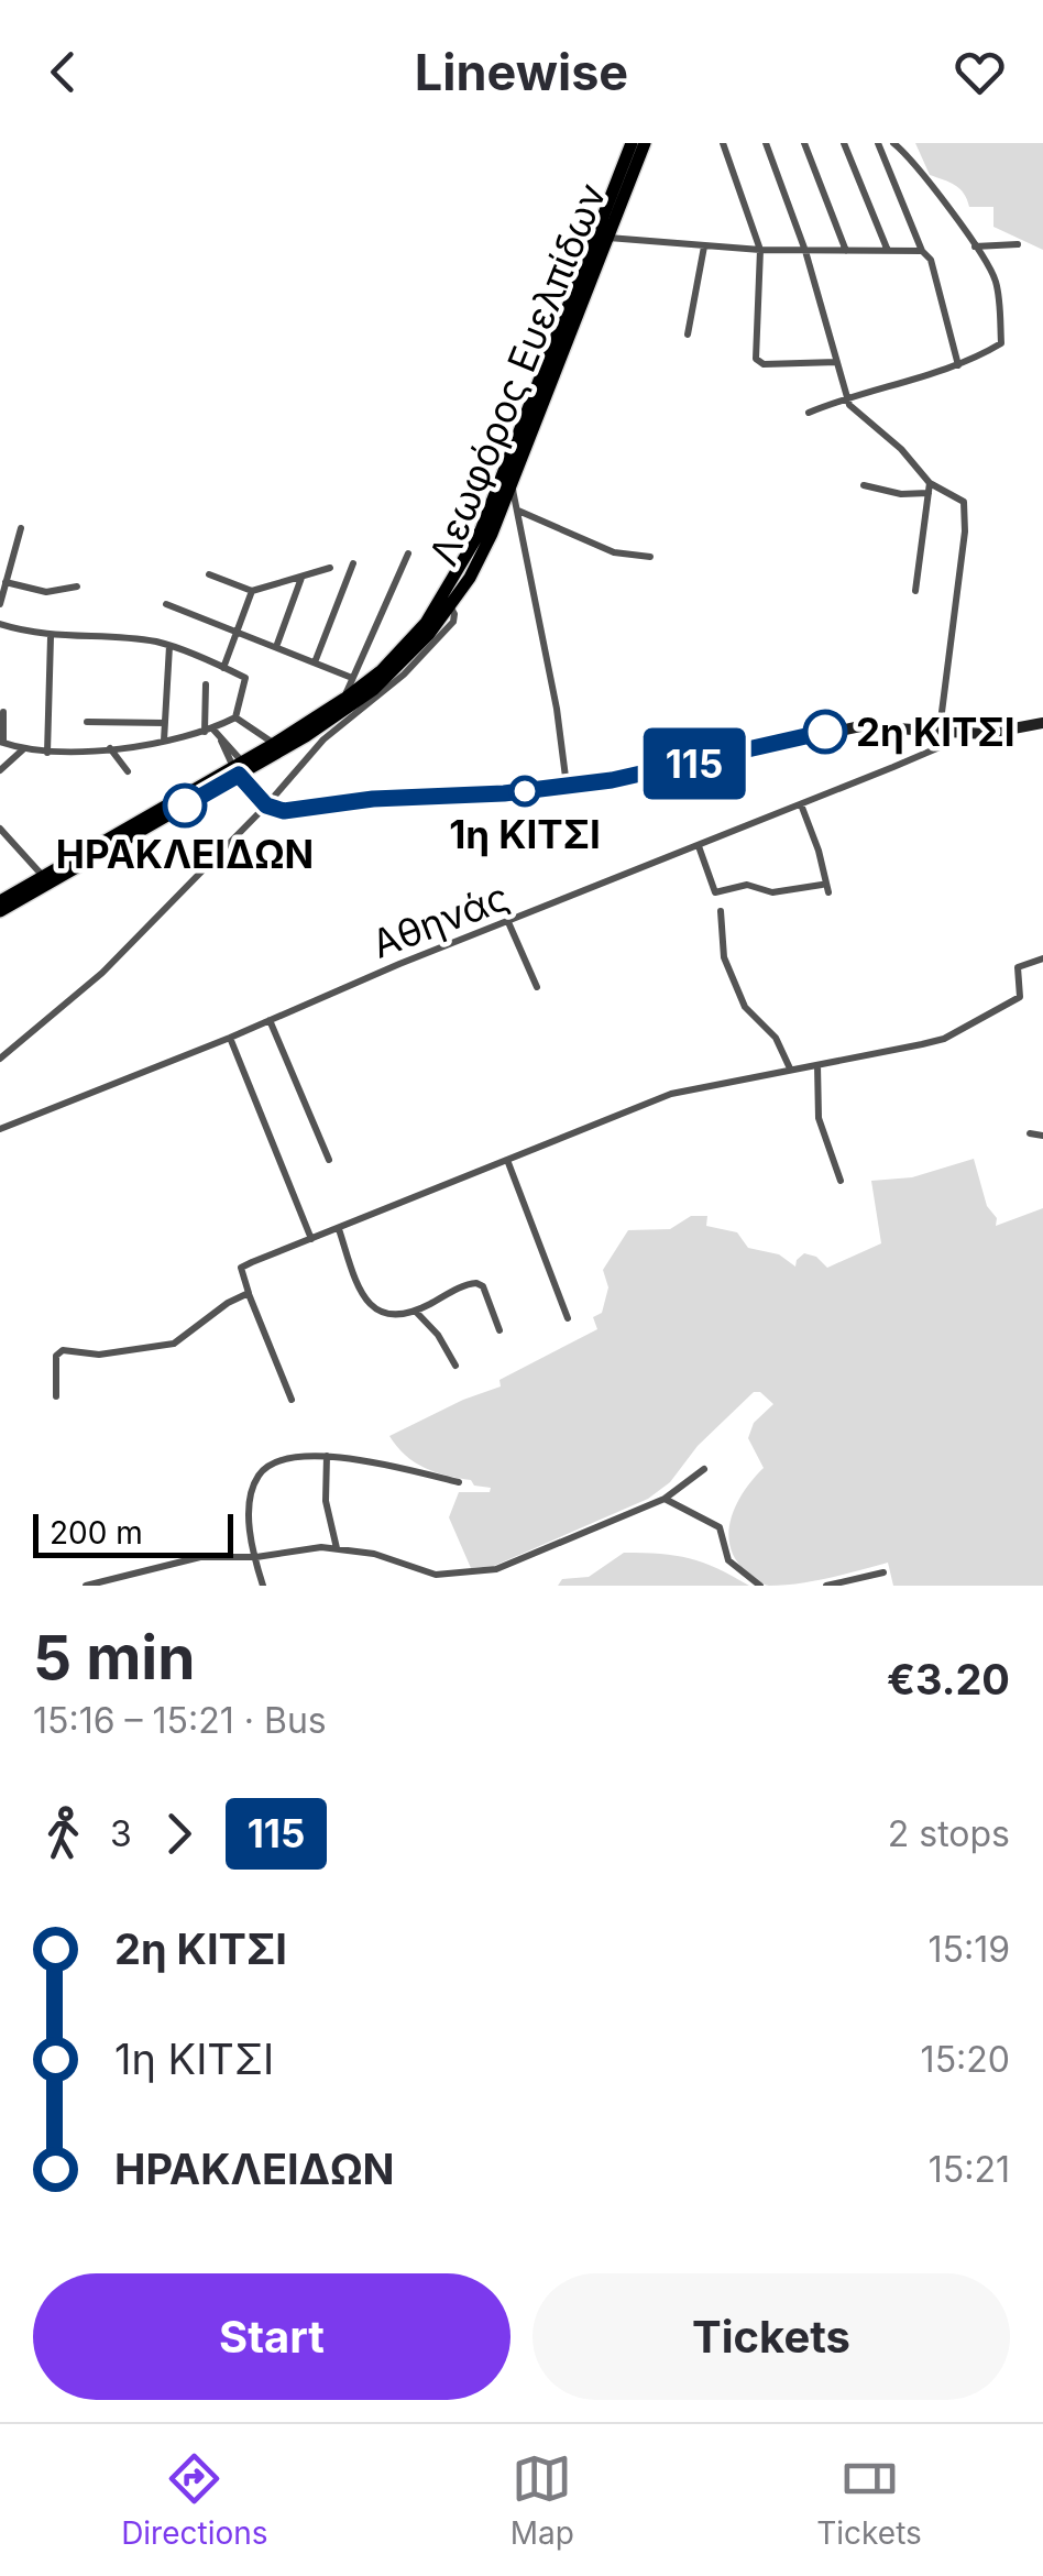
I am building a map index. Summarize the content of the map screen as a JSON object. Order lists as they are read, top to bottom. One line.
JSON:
{"streets":{"main road":["Λεωφόρος Ευελπίδων"],"street":["Αθηνάς"]},"places":["2η ΚΙΤΣΙ","1η ΚΙΤΣΙ","ΗΡΑΚΛΕΙΔΩΝ"],"lines":["bus line 115"],"scale_bar":"200 m","page":{"header":"Linewise","on_map":"115","scale":"200 m","heading":["5 min","15:16 – 15:21 · Bus","€3.20"],"legs":["3","115","2 stops"],"list":[{"name":"2η ΚΙΤΣΙ","value":"15:19"},{"name":"1η ΚΙΤΣΙ","value":"15:20"},{"name":"ΗΡΑΚΛΕΙΔΩΝ","value":"15:21"}],"buttons":["Start","Tickets"],"tabs":["Directions","Map","Tickets"]}}
